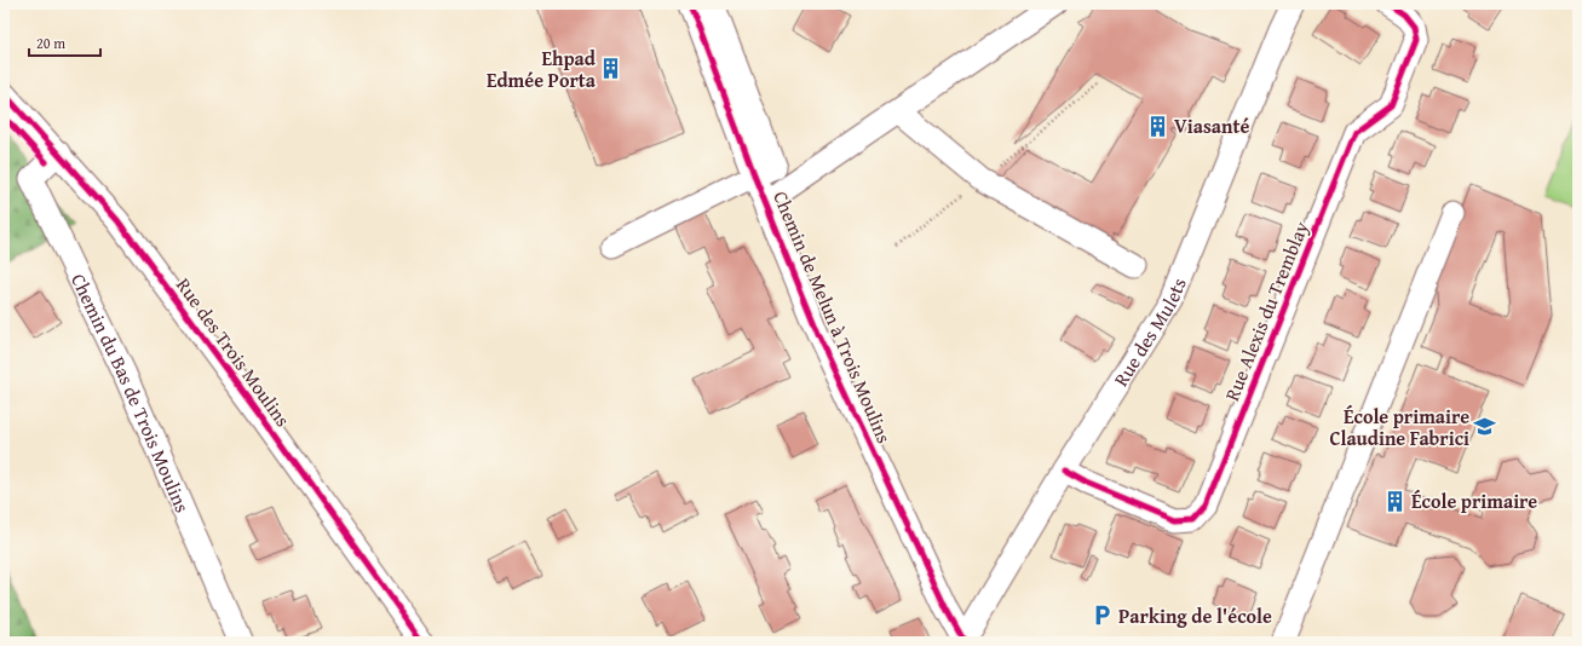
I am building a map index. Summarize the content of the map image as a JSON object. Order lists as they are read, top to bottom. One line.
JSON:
{"streets":{"street":["Rue Alexis du Tremblay","Chemin de Melun à Trois Moulins","Rue des Mulets","Rue des Trois Moulins","Chemin du Bas de Trois Moulins"]},"crossings":[["Rue Alexis du Tremblay","Rue des Mulets"],["Chemin de Melun à Trois Moulins","Rue des Mulets"],["Rue des Trois Moulins","Chemin du Bas de Trois Moulins"]],"places":{"building":["Ehpad Edmée Porta","Viasanté","École primaire"],"school or university":["École primaire Claudine Fabrici"],"parking":["Parking de l'école"]},"scale_bar":"20 m"}
